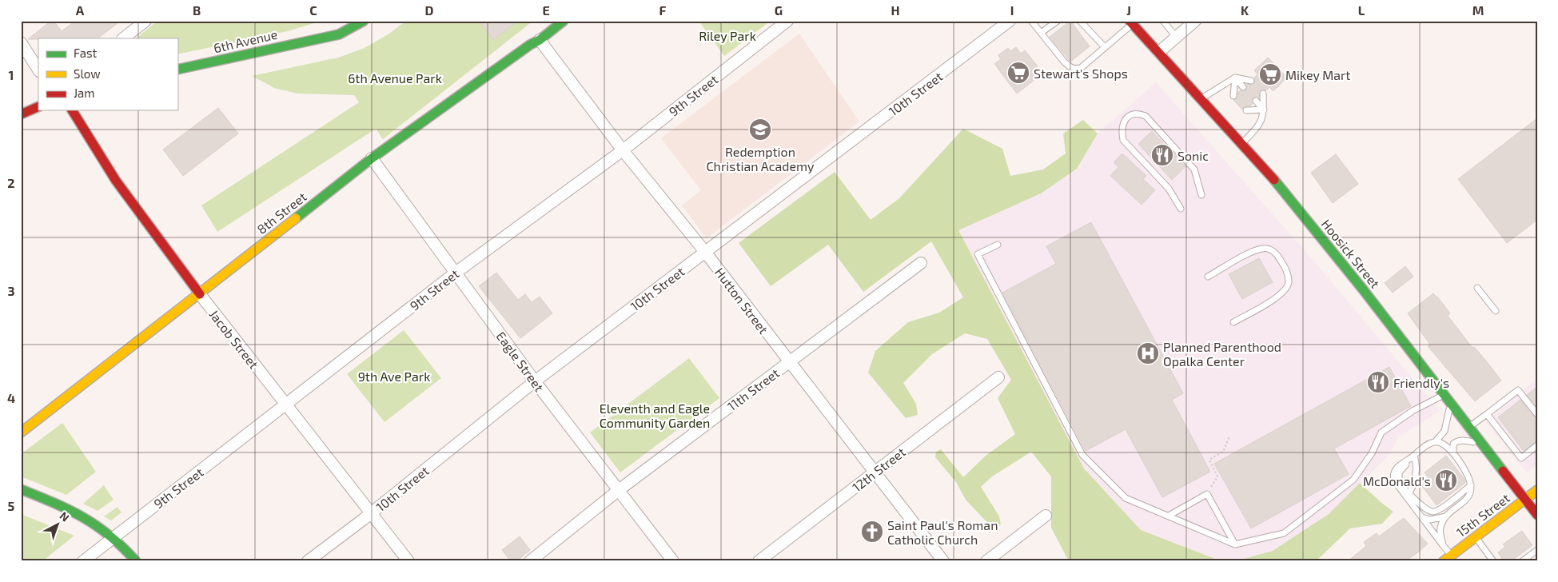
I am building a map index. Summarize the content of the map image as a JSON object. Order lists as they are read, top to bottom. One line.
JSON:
{"streets":{"main road":["6th Avenue","8th Street","Hoosick Street","Jacob Street","15th Street"],"street":["10th Street","9th Street","Hutton Street","Eagle Street","11th Street","12th Street"]},"crossings":[["10th Street","Hutton Street"],["10th Street","Jacob Street"],["10th Street","Eagle Street"],["9th Street","Hutton Street"],["9th Street","Jacob Street"],["9th Street","Eagle Street"],["8th Street","Hutton Street"],["8th Street","Jacob Street"],["8th Street","Eagle Street"],["Hoosick Street","15th Street"],["Hutton Street","11th Street"],["Hutton Street","12th Street"],["Eagle Street","11th Street"]],"parks":["Riley Park","6th Avenue Park","9th Ave Park","Eleventh and Eagle Community Garden"],"places":{"supermarket":["Stewart's Shops","Mikey Mart"],"school or university":["Redemption Christian Academy"],"restaurant":["Sonic","Friendly's","McDonald's"],"hospital":["Planned Parenthood Opalka Center"],"church":["Saint Paul's Roman Catholic Church"]},"legend":["Fast","Slow","Jam"],"north":"top right","grid":{"columns":["A","B","C","D","E","F","G","H","I","J","K","L","M"],"rows":["1","2","3","4","5"]}}
